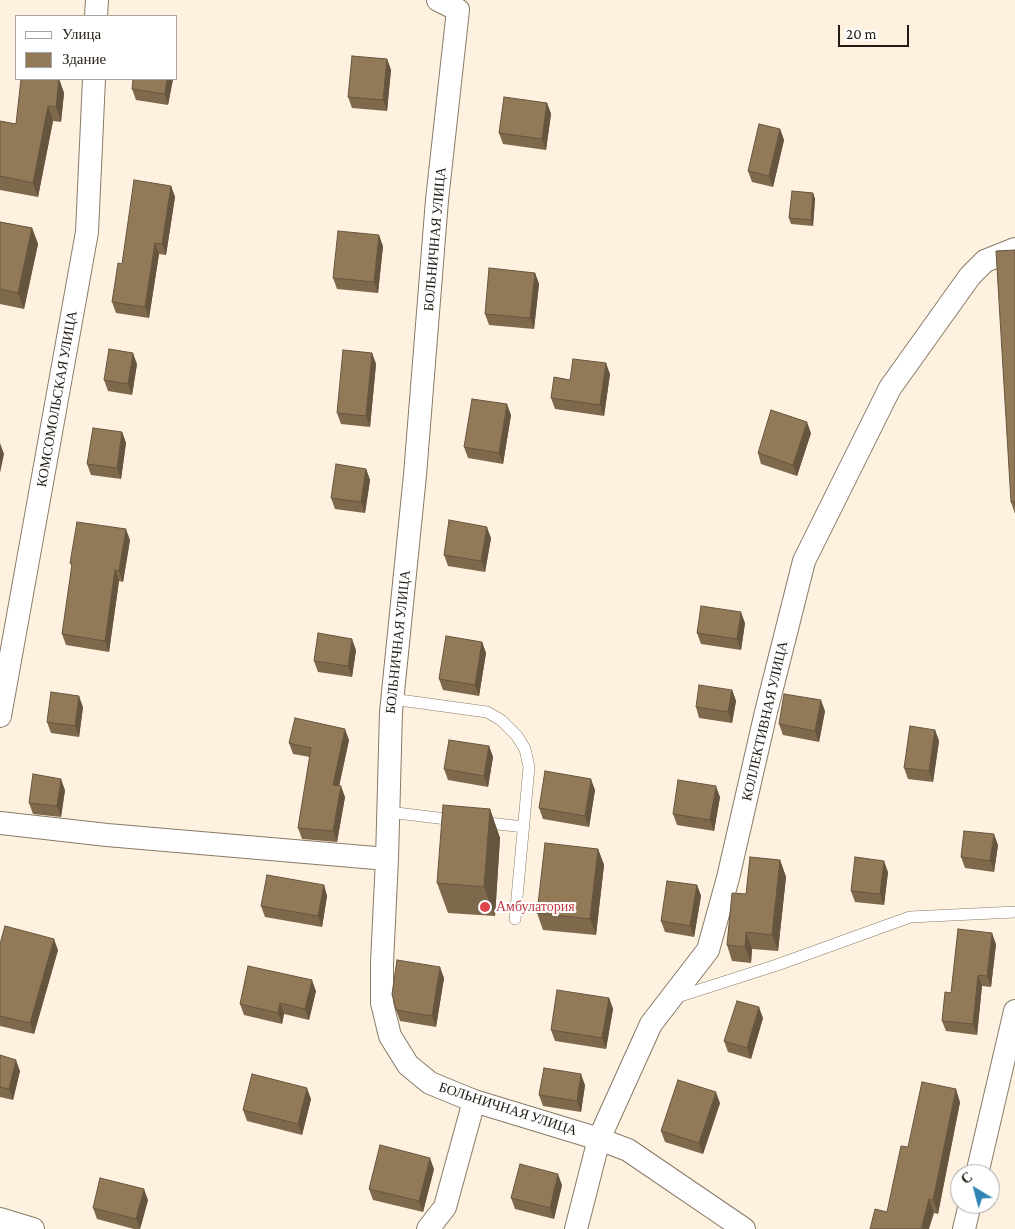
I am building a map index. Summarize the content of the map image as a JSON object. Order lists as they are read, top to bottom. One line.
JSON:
{"streets":{"street":["БОЛЬНИЧНАЯ УЛИЦА","КОМСОМОЛЬСКАЯ УЛИЦА","КОЛЛЕКТИВНАЯ УЛИЦА"]},"crossings":[["БОЛЬНИЧНАЯ УЛИЦА","КОЛЛЕКТИВНАЯ УЛИЦА"]],"places":["Амбулатория"],"legend":["Улица","Здание"],"scale_bar":"20 m","north":"top left"}
